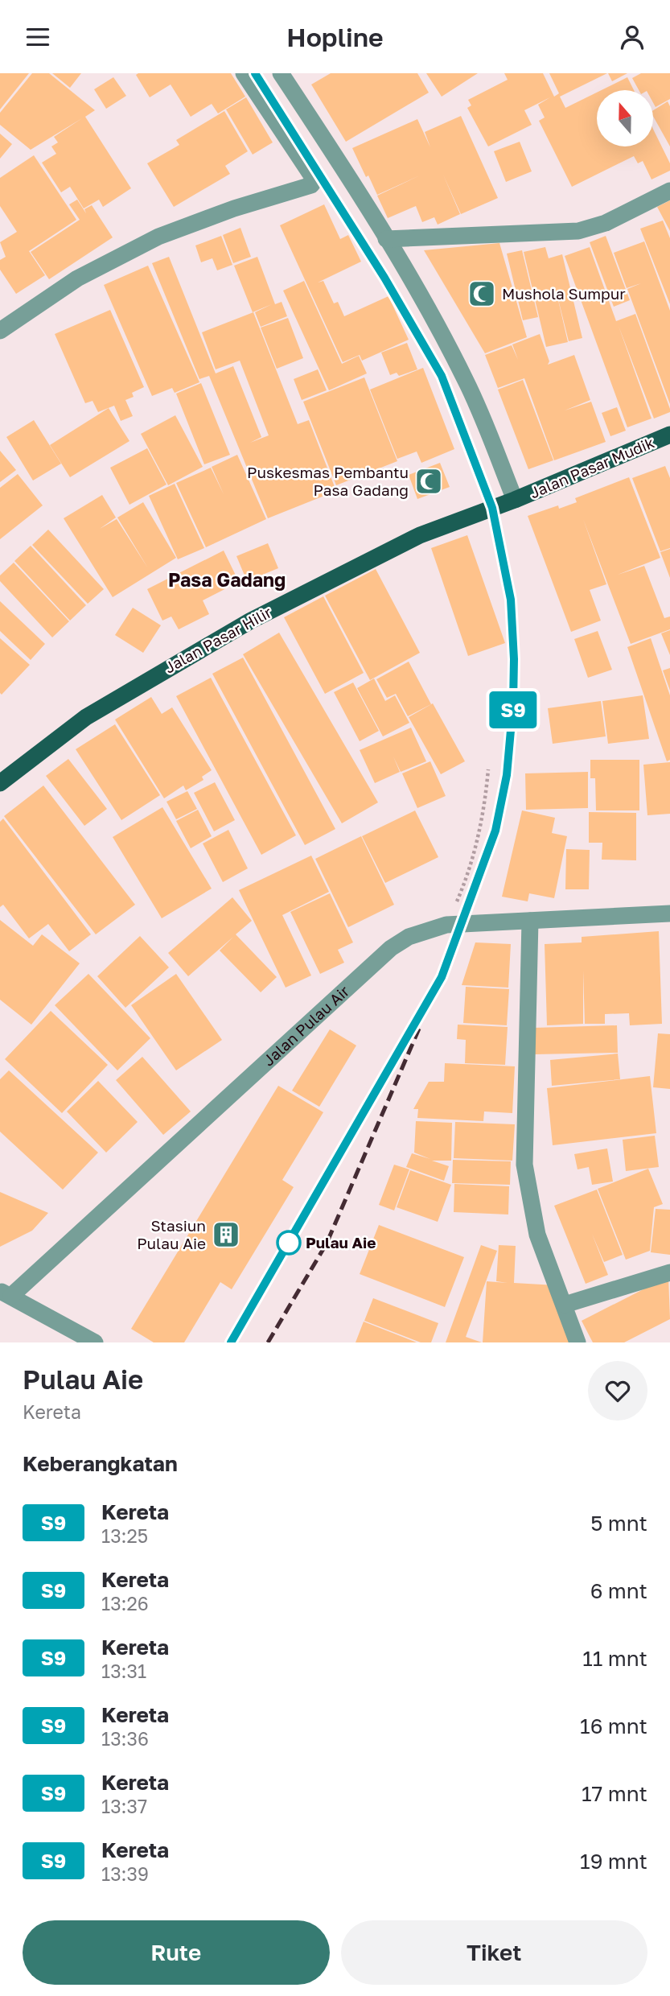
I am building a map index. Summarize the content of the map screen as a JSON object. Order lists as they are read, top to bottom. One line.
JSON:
{"streets":{"main road":["Jalan Pasar Mudik","Jalan Pasar Hilir"],"street":["Jalan Pulau Air"]},"crossings":[["Jalan Pasar Mudik","Jalan Pasar Hilir"]],"districts":["Pasa Gadang"],"places":{"mosque":["Mushola Sumpur","Puskesmas Pembantu Pasa Gadang"],"building":["Stasiun Pulau Aie"],"other":["Pulau Aie"]},"north":"top","page":{"header":"Hopline","on_map":"S9","heading":[["Pulau Aie","Kereta"],"Keberangkatan"],"list":[{"mark":"S9","name":"Kereta","note":"13:25","value":"5 mnt"},{"mark":"S9","name":"Kereta","note":"13:26","value":"6 mnt"},{"mark":"S9","name":"Kereta","note":"13:31","value":"11 mnt"},{"mark":"S9","name":"Kereta","note":"13:36","value":"16 mnt"},{"mark":"S9","name":"Kereta","note":"13:37","value":"17 mnt"},{"mark":"S9","name":"Kereta","note":"13:39","value":"19 mnt"}],"buttons":["Rute","Tiket"]}}
